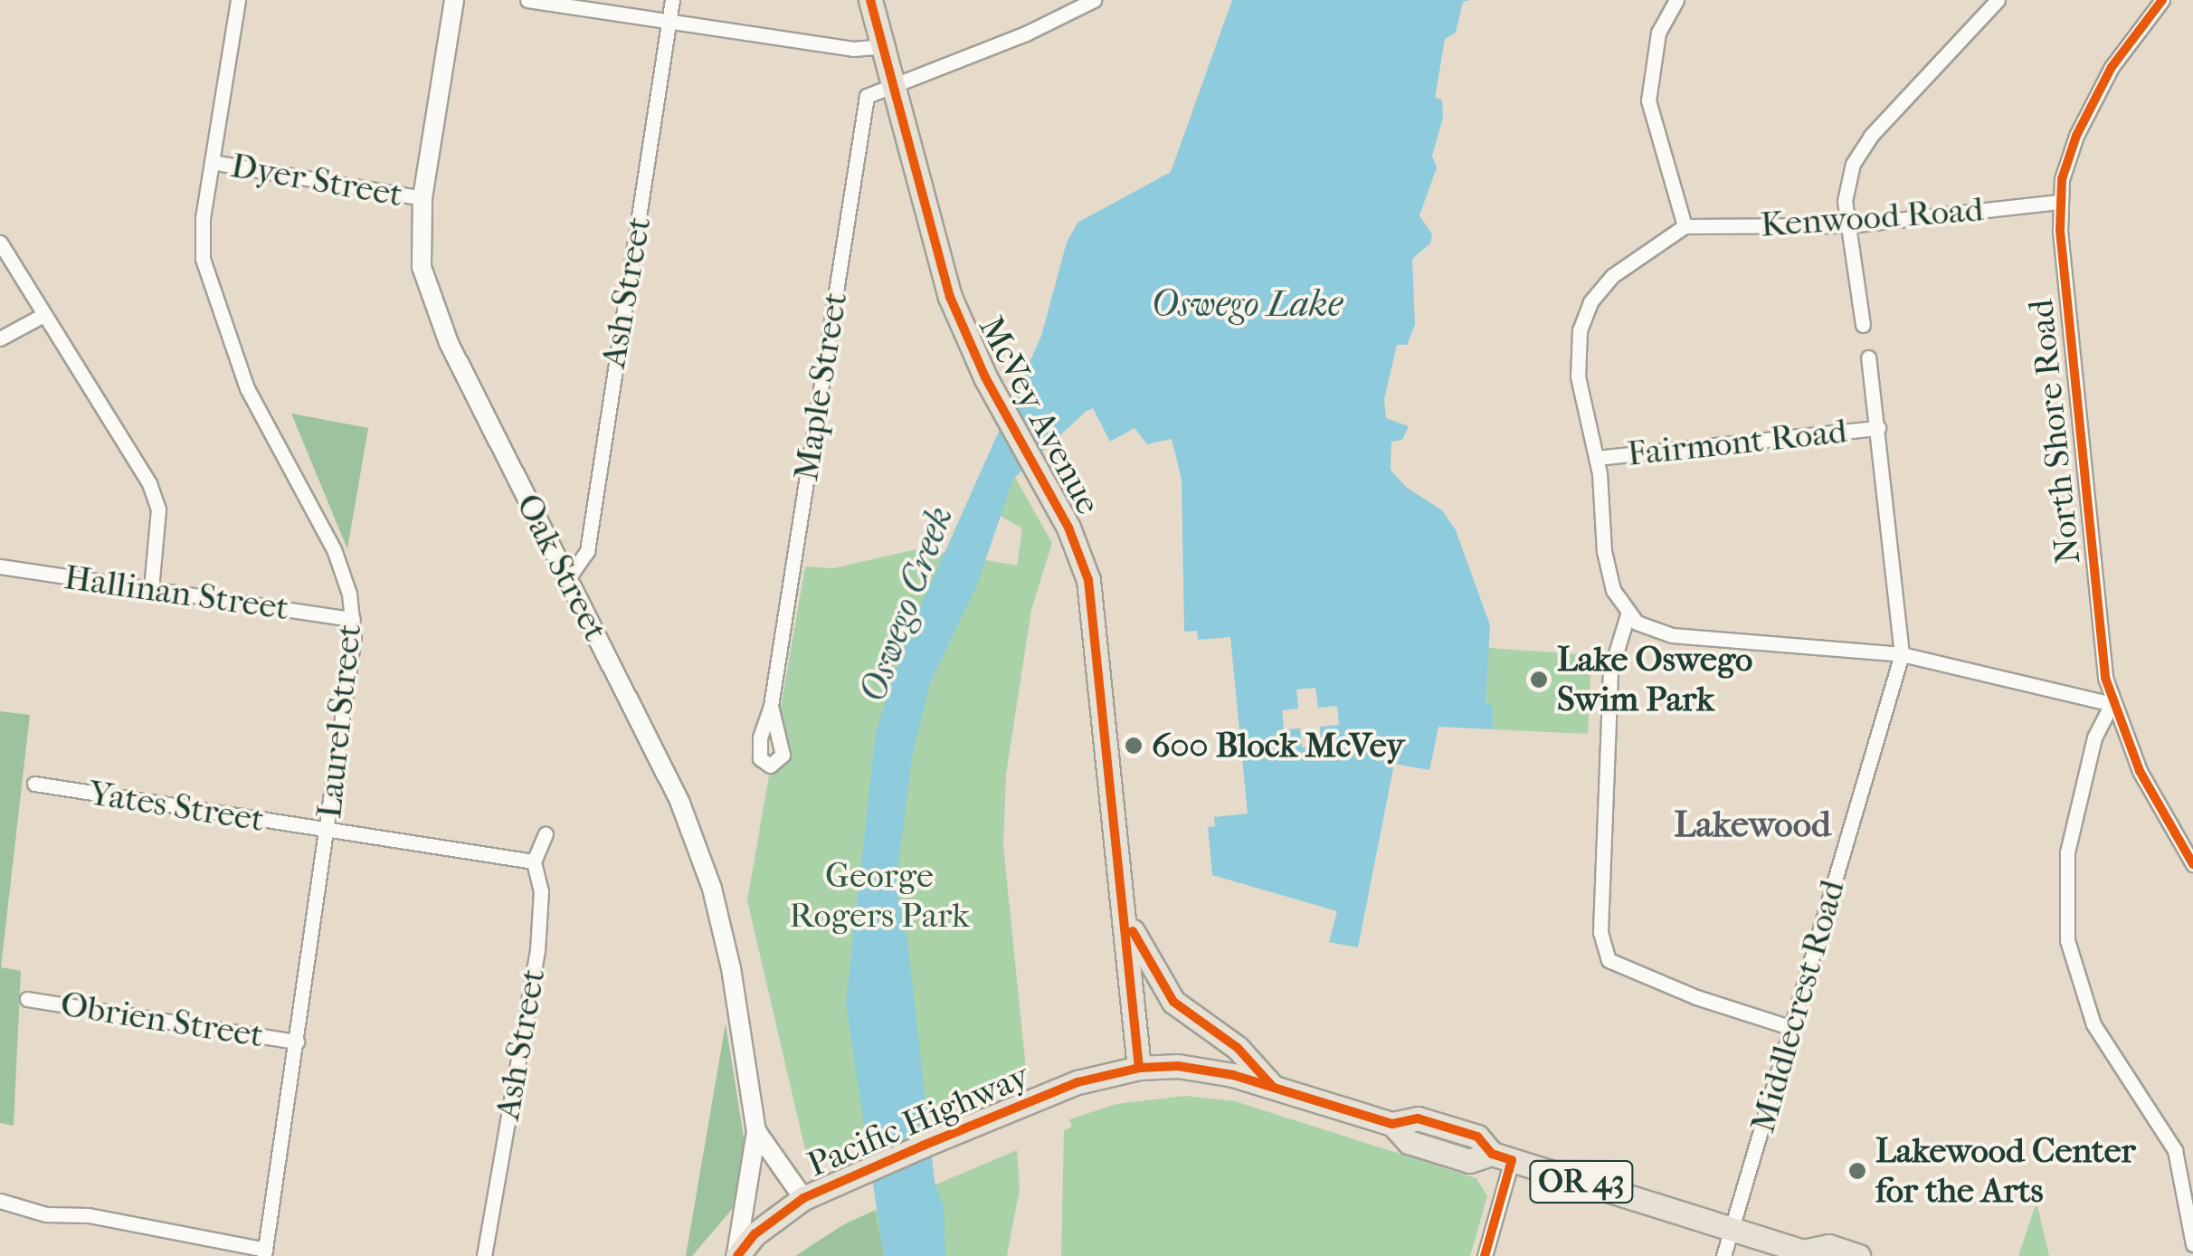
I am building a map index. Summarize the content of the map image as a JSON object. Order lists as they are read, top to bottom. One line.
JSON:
{"streets":{"main road":["McVey Avenue","Pacific Highway","OR 43"],"street":["Dyer Street","Kenwood Road","Ash Street","Maple Street","North Shore Road","Fairmont Road","Oak Street","Hallinan Street","Laurel Street","Yates Street","Middlecrest Road","Obrien Street"]},"crossings":[["Dyer Street","Oak Street"],["Dyer Street","Laurel Street"],["Kenwood Road","North Shore Road"],["Ash Street","Oak Street"],["Ash Street","Yates Street"],["Maple Street","McVey Avenue"],["McVey Avenue","Pacific Highway"],["McVey Avenue","OR 43"],["Fairmont Road","Middlecrest Road"],["Oak Street","Pacific Highway"],["Hallinan Street","Laurel Street"],["Laurel Street","Yates Street"],["Laurel Street","Obrien Street"],["Middlecrest Road","OR 43"],["Pacific Highway","OR 43"]],"districts":["Lakewood"],"water":["Oswego Lake","Oswego Creek"],"parks":["George Rogers Park"],"places":["Lake Oswego Swim Park","600 Block McVey","Lakewood Center for the Arts"]}
